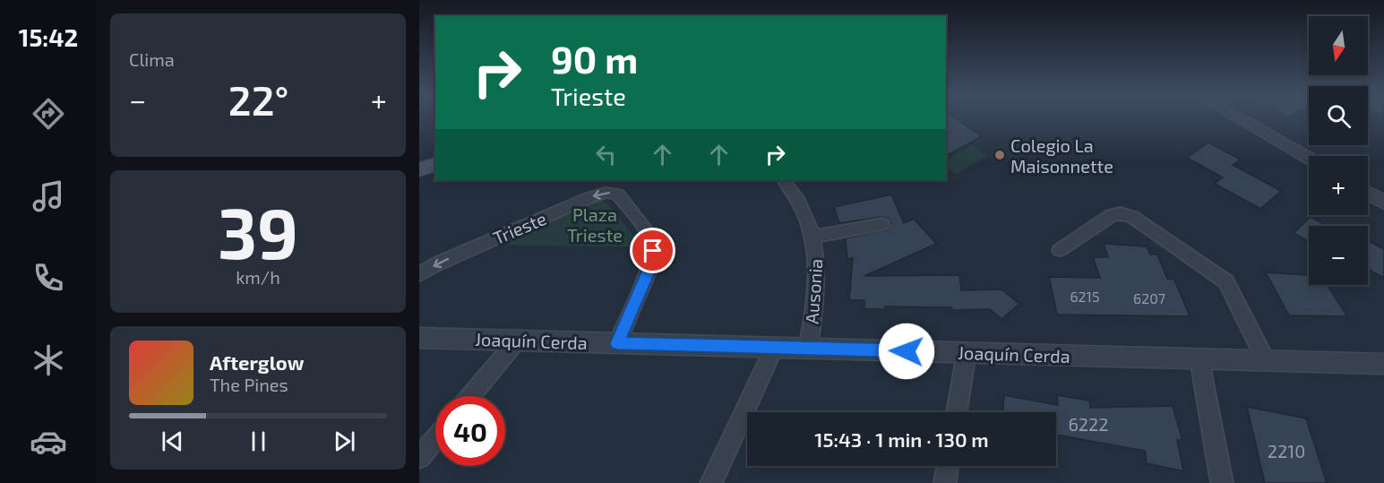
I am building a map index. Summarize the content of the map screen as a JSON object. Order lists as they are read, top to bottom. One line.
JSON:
{"streets":{"street":["Trieste","Ausonia","Joaquín Cerda"]},"crossings":[["Trieste","Joaquín Cerda"],["Ausonia","Joaquín Cerda"]],"parks":["Plaza Trieste"],"places":["Colegio La Maisonnette"],"house_numbers":["6215","6207","6222","2210"],"north":"bottom","page":{"tabs":"15:42","tile":["Clima",["39","km/h"]],"map_buttons":["+","−"],"turn":["90 m","Trieste"],"heat":["−","22°","+"],"song":["Afterglow","The Pines"],"limit":"40","trip":"15:43 · 1 min · 130 m"}}
